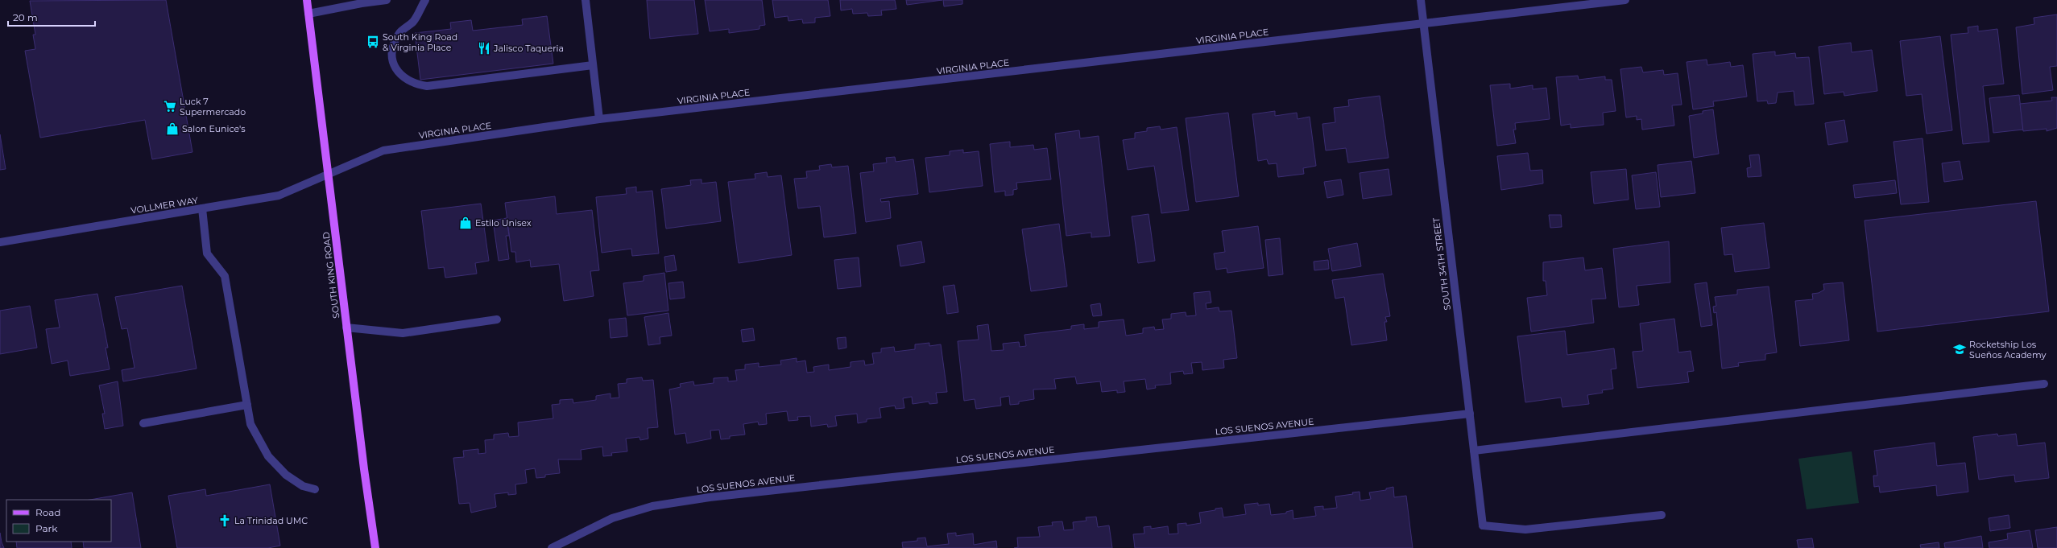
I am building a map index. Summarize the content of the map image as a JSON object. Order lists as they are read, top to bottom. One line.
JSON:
{"streets":{"main road":["SOUTH KING ROAD"],"street":["VIRGINIA PLACE","VOLLMER WAY","SOUTH 34TH STREET","LOS SUENOS AVENUE"]},"crossings":[["VIRGINIA PLACE","VOLLMER WAY"],["VIRGINIA PLACE","SOUTH 34TH STREET"],["VIRGINIA PLACE","SOUTH KING ROAD"],["VOLLMER WAY","SOUTH KING ROAD"],["SOUTH 34TH STREET","LOS SUENOS AVENUE"]],"places":{"bus stop":["South King Road & Virginia Place"],"restaurant":["Jalisco Taqueria"],"supermarket":["Luck 7 Supermercado"],"shop":["Salon Eunice's","Estilo Unisex"],"school or university":["Rocketship Los Sueños Academy"],"church":["La Trinidad UMC"]},"legend":["Road","Park"],"scale_bar":"20 m"}
